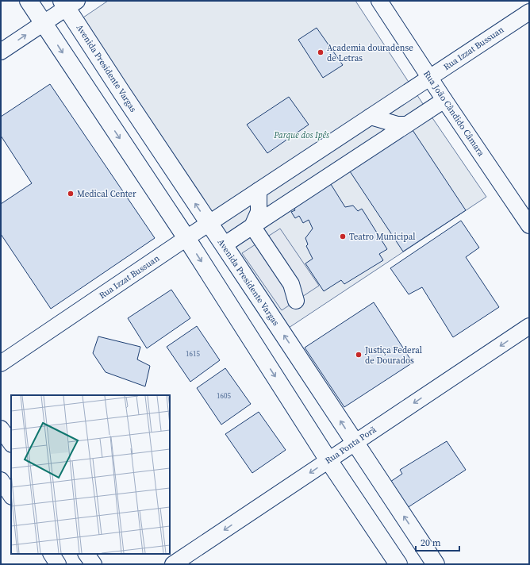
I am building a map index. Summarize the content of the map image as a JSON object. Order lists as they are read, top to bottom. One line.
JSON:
{"streets":{"main road":["Avenida Presidente Vargas"],"street":["Rua Izzat Bussuan","Rua João Cândido Câmara","Rua Ponta Porã"]},"crossings":[["Rua Izzat Bussuan","Avenida Presidente Vargas"],["Rua Izzat Bussuan","Rua João Cândido Câmara"],["Avenida Presidente Vargas","Rua Ponta Porã"]],"one_way":["Rua Ponta Porã"],"parks":["Parque dos Ipês"],"places":["Academia douradense de Letras","Medical Center","Teatro Municipal","Justiça Federal de Dourados"],"house_numbers":["1615","1605"],"scale_bar":"20 m"}
